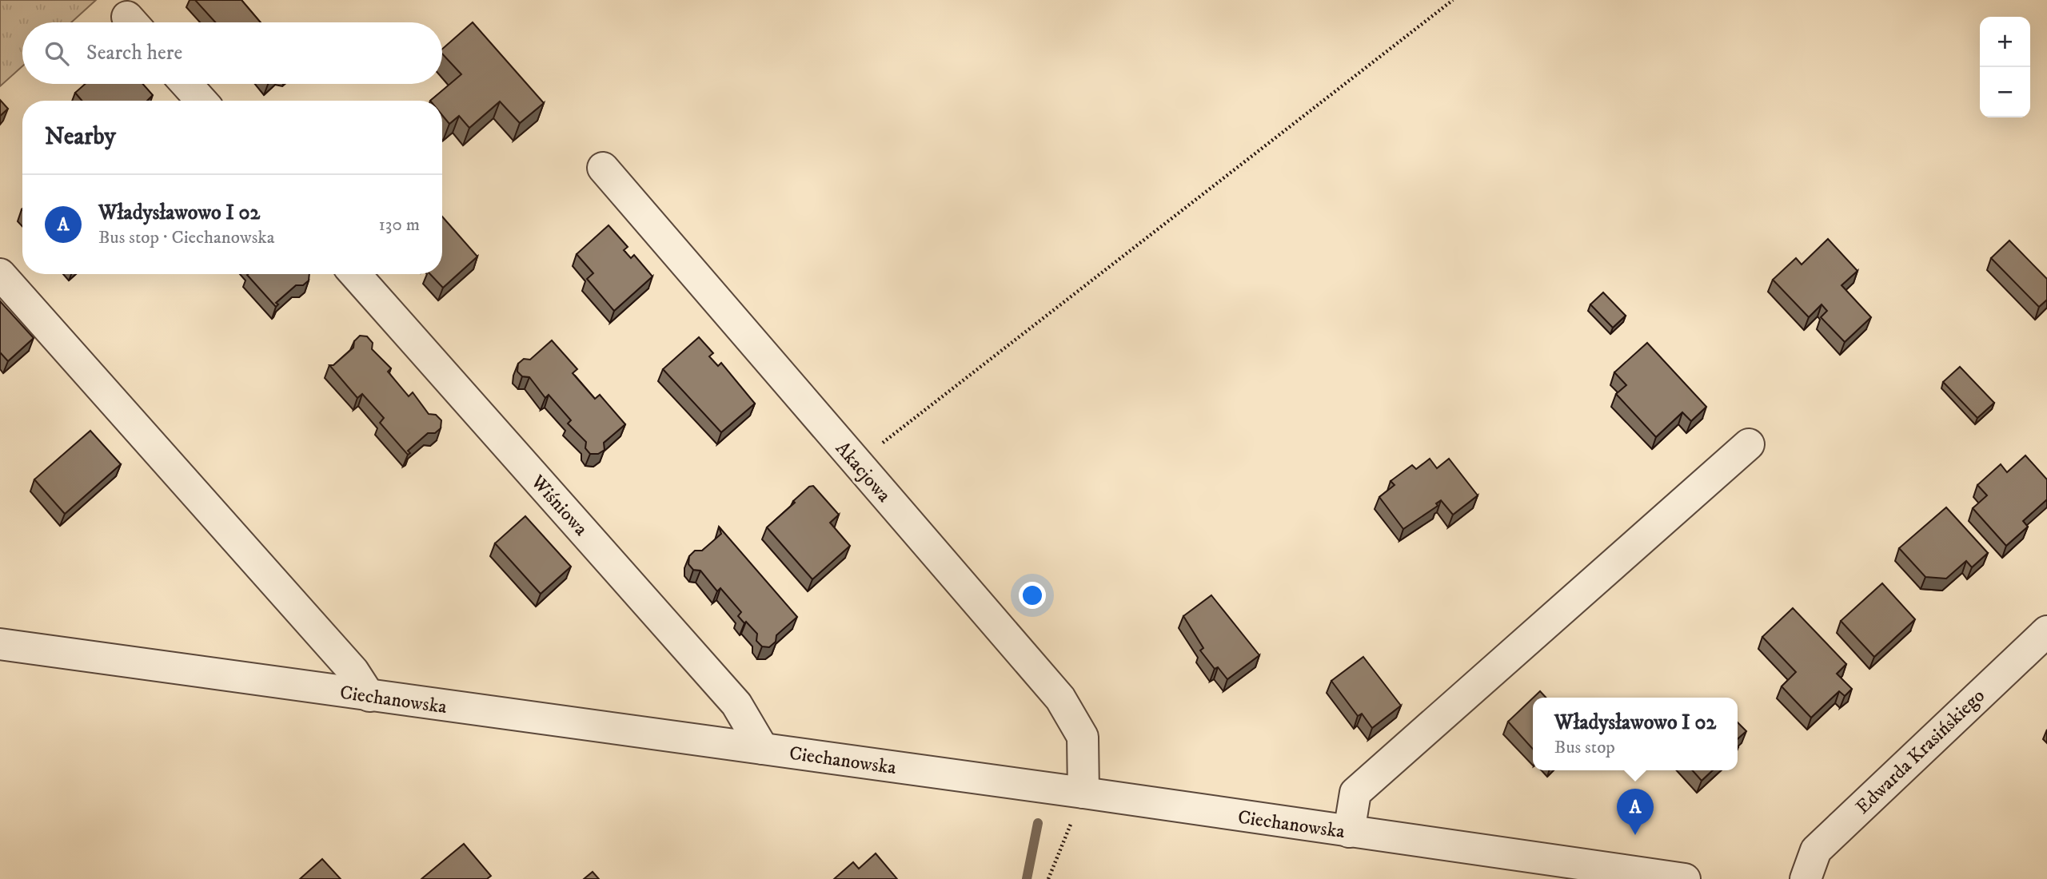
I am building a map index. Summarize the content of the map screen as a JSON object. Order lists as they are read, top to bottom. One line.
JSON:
{"streets":{"street":["Akacjowa","Wiśniowa","Ciechanowska","Edwarda Krasińskiego"]},"crossings":[["Akacjowa","Ciechanowska"],["Wiśniowa","Ciechanowska"]],"page":{"map_buttons":["+","−"],"search":"Search here","heading":"Nearby","list":[{"mark":"A","name":"Władysławowo I 02","note":"Bus stop · Ciechanowska","value":"130 m"}],"popup":["Władysławowo I 02","Bus stop"],"pins":"A"}}
